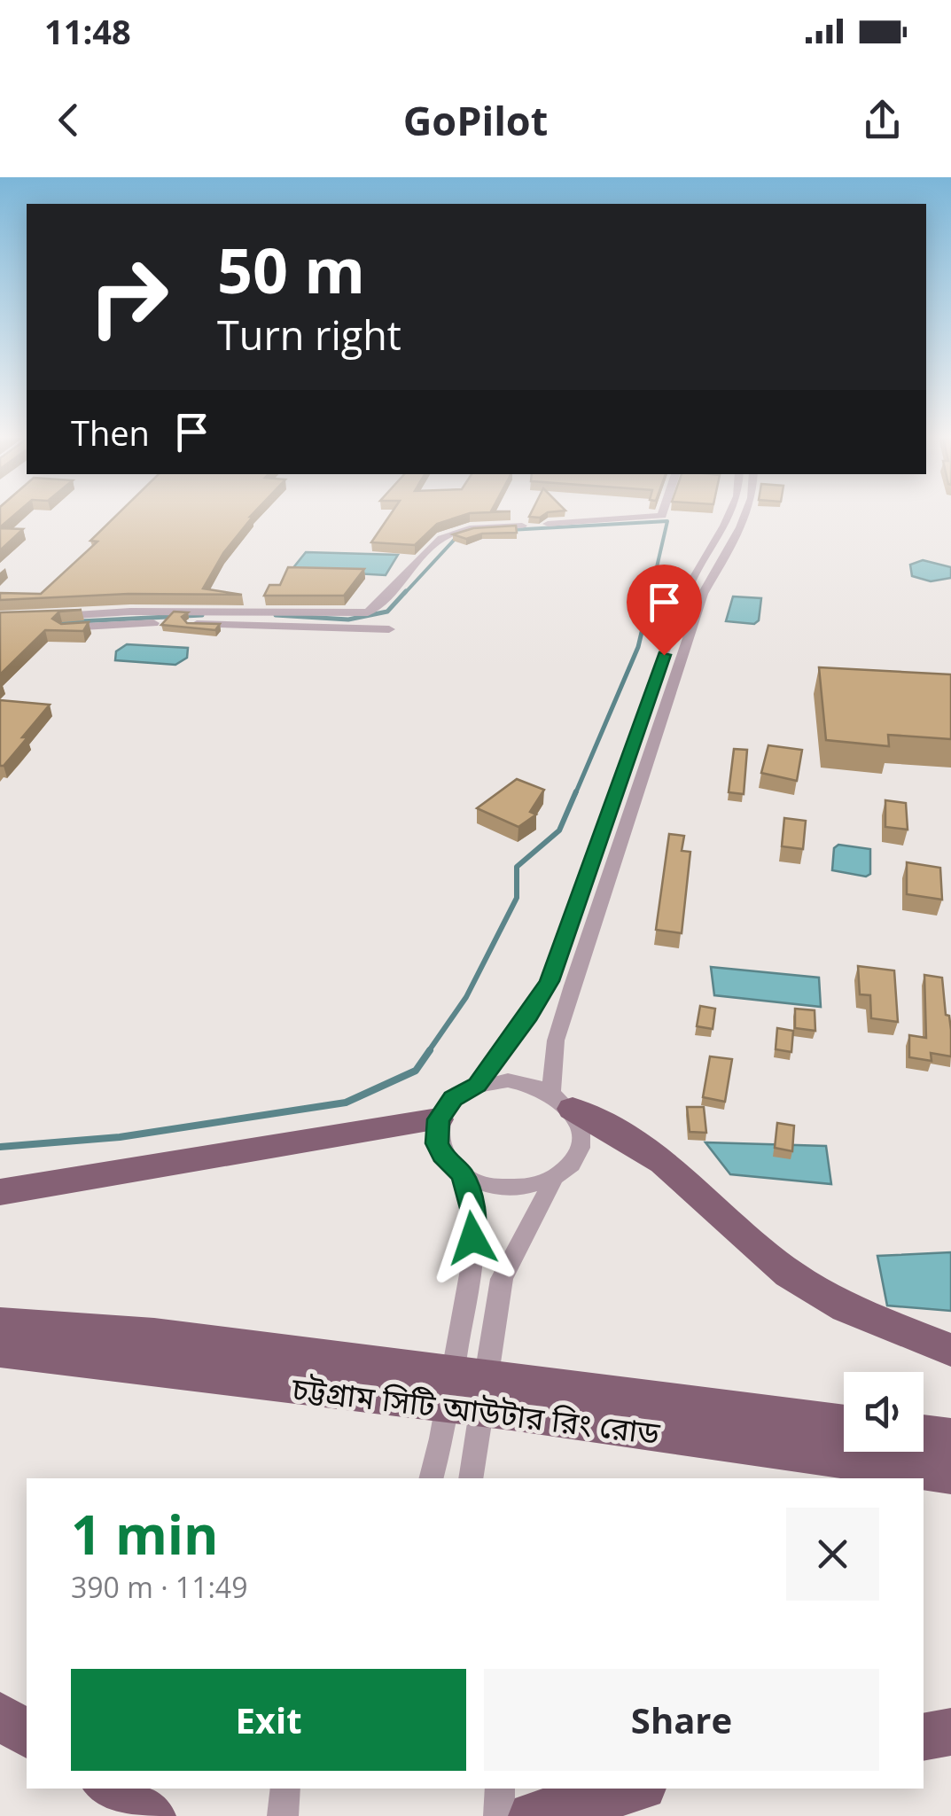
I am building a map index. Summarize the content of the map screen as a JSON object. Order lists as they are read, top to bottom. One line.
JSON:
{"streets":{"main road":["চট্টগ্রাম সিটি আউটার রিং রোড"]},"page":{"status":"11:48","header":"GoPilot","turn":["50 m","Turn right"],"then":"Then","heading":["1 min","390 m · 11:49"],"buttons":["Exit","Share"]}}
